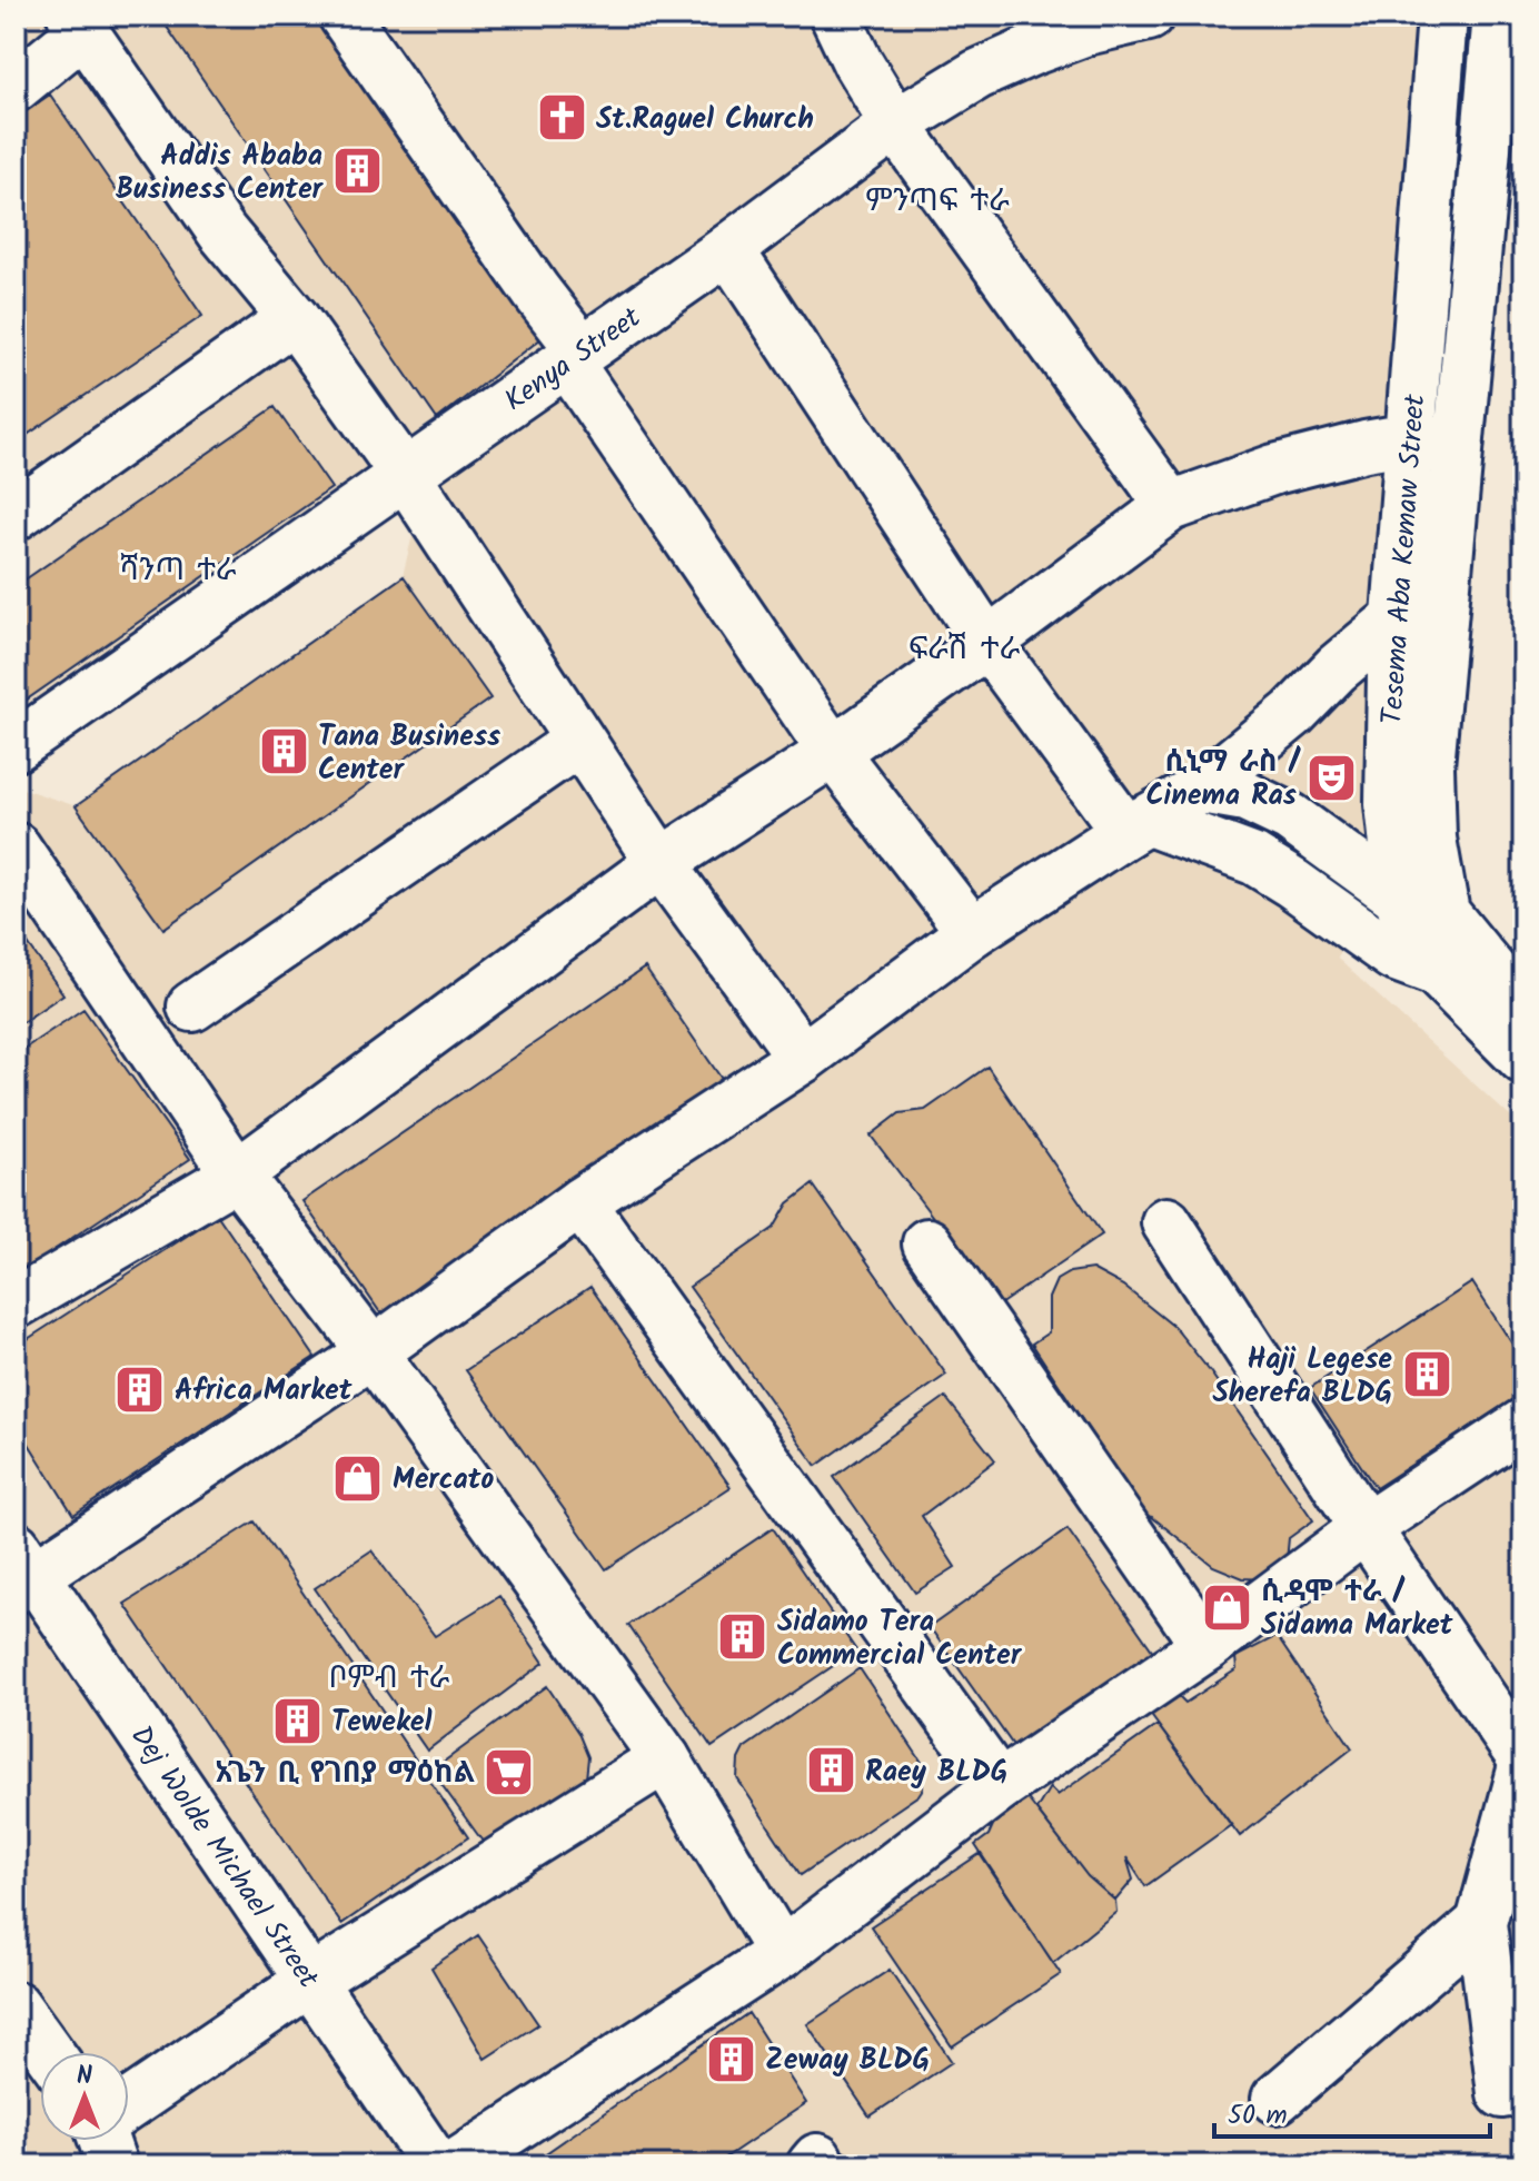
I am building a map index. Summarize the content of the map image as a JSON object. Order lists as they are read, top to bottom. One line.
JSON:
{"streets":{"street":["Kenya Street","Tesema Aba Kemaw Street","Dej Wolde Michael Street"]},"districts":["ምንጣፍ ተራ","ሻንጣ ተራ","ፍራሽ ተራ","ቦምብ ተራ"],"places":{"church":["St.Raguel Church"],"building":["Addis Ababa Business Center","Tana Business Center","Haji Legese Sherefa BLDG","Africa Market","Sidamo Tera Commercial Center","Tewekel","Raey BLDG","Zeway BLDG"],"theatre":["ሲኒማ ራስ / Cinema Ras"],"shop":["Mercato","ሲዳሞ ተራ / Sidama Market"],"supermarket":["አጌን ቢ የገበያ ማዕከል"]},"scale_bar":"50 m","north":"top"}
